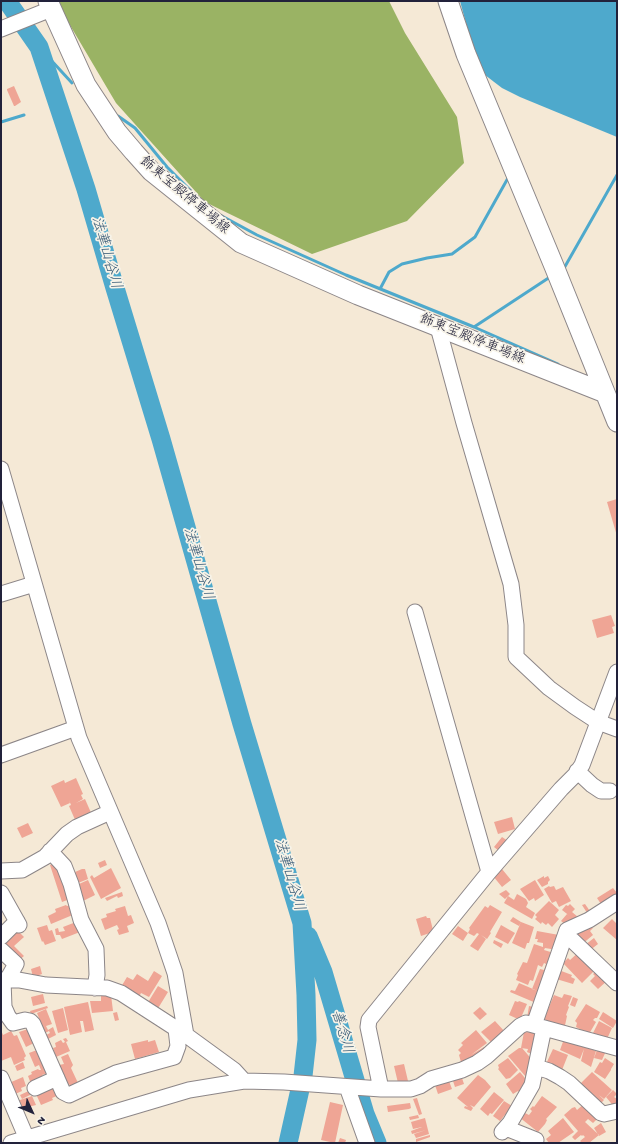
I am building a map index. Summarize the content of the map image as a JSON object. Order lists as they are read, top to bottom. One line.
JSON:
{"streets":{"main road":["飾東宝殿停車場線"]},"water":["法華山谷川","善念川"],"north":"bottom right"}
